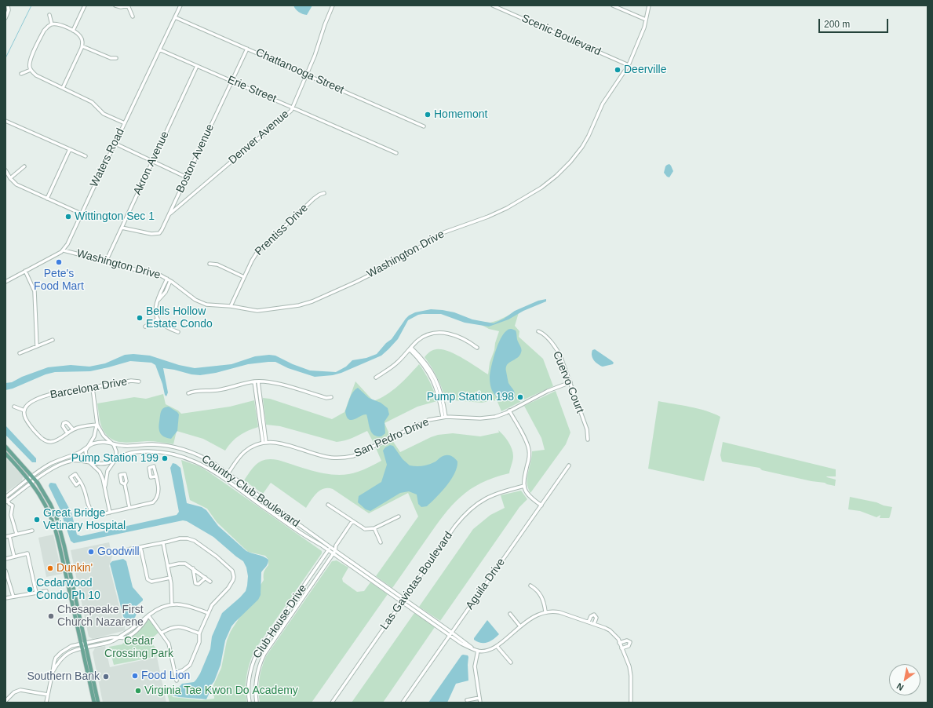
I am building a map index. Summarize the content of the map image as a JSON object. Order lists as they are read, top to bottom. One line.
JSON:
{"streets":{"street":["Scenic Boulevard","Chattanooga Street","Erie Street","Denver Avenue","Waters Road","Boston Avenue","Akron Avenue","Prentiss Drive","Washington Drive","Cuervo Court","Barcelona Drive","San Pedro Drive","Country Club Boulevard","Las Gaviotas Boulevard","Aguila Drive","Club House Drive"]},"crossings":[["Scenic Boulevard","Washington Drive"],["Chattanooga Street","Denver Avenue"],["Chattanooga Street","Waters Road"],["Chattanooga Street","Boston Avenue"],["Erie Street","Denver Avenue"],["Erie Street","Waters Road"],["Erie Street","Boston Avenue"],["Erie Street","Akron Avenue"],["Denver Avenue","Boston Avenue"],["Waters Road","Washington Drive"],["Boston Avenue","Akron Avenue"],["Akron Avenue","Washington Drive"],["Prentiss Drive","Washington Drive"],["Cuervo Court","San Pedro Drive"],["San Pedro Drive","Country Club Boulevard"],["Country Club Boulevard","Las Gaviotas Boulevard"],["Country Club Boulevard","Aguila Drive"],["Country Club Boulevard","Club House Drive"]],"parks":["Cedar Crossing Park"],"places":["Deerville","Homemont","Wittington Sec 1","Pete's Food Mart","Bells Hollow Estate Condo","Pump Station 198","Pump Station 199","Great Bridge Vetinary Hospital","Goodwill","Dunkin'","Cedarwood Condo Ph 10","Chesapeake First Church Nazarene","Food Lion","Southern Bank","Virginia Tae Kwon Do Academy"],"scale_bar":"200 m","north":"bottom left"}
